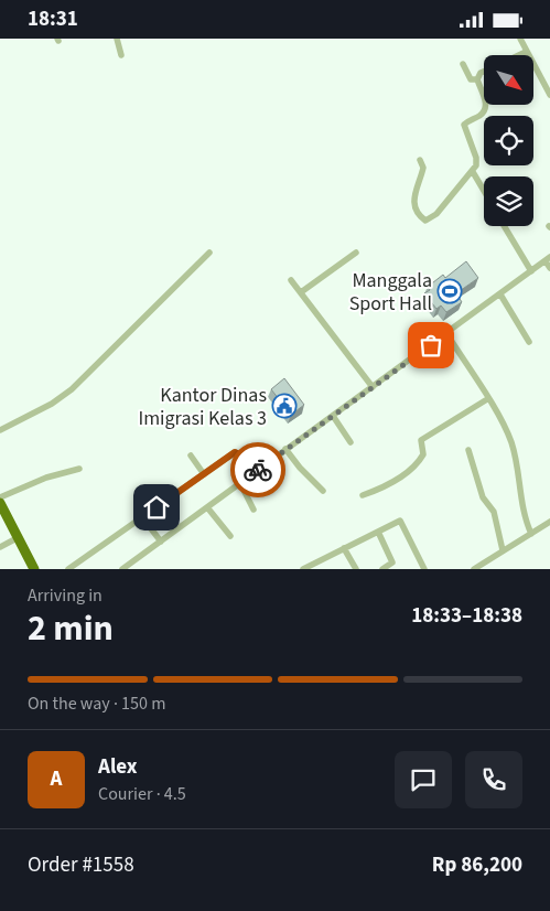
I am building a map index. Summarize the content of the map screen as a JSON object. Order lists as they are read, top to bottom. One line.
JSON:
{"places":{"sports":["Manggala Sport Hall"],"public building":["Kantor Dinas Imigrasi Kelas 3"]},"north":"bottom right","page":{"status":"18:31","heading":["2 min","Arriving in","18:33–18:38"],"panel":["Alex","Courier · 4.5","Order #1558","Rp 86,200"],"bar":"On the way · 150 m","round":"A"}}
